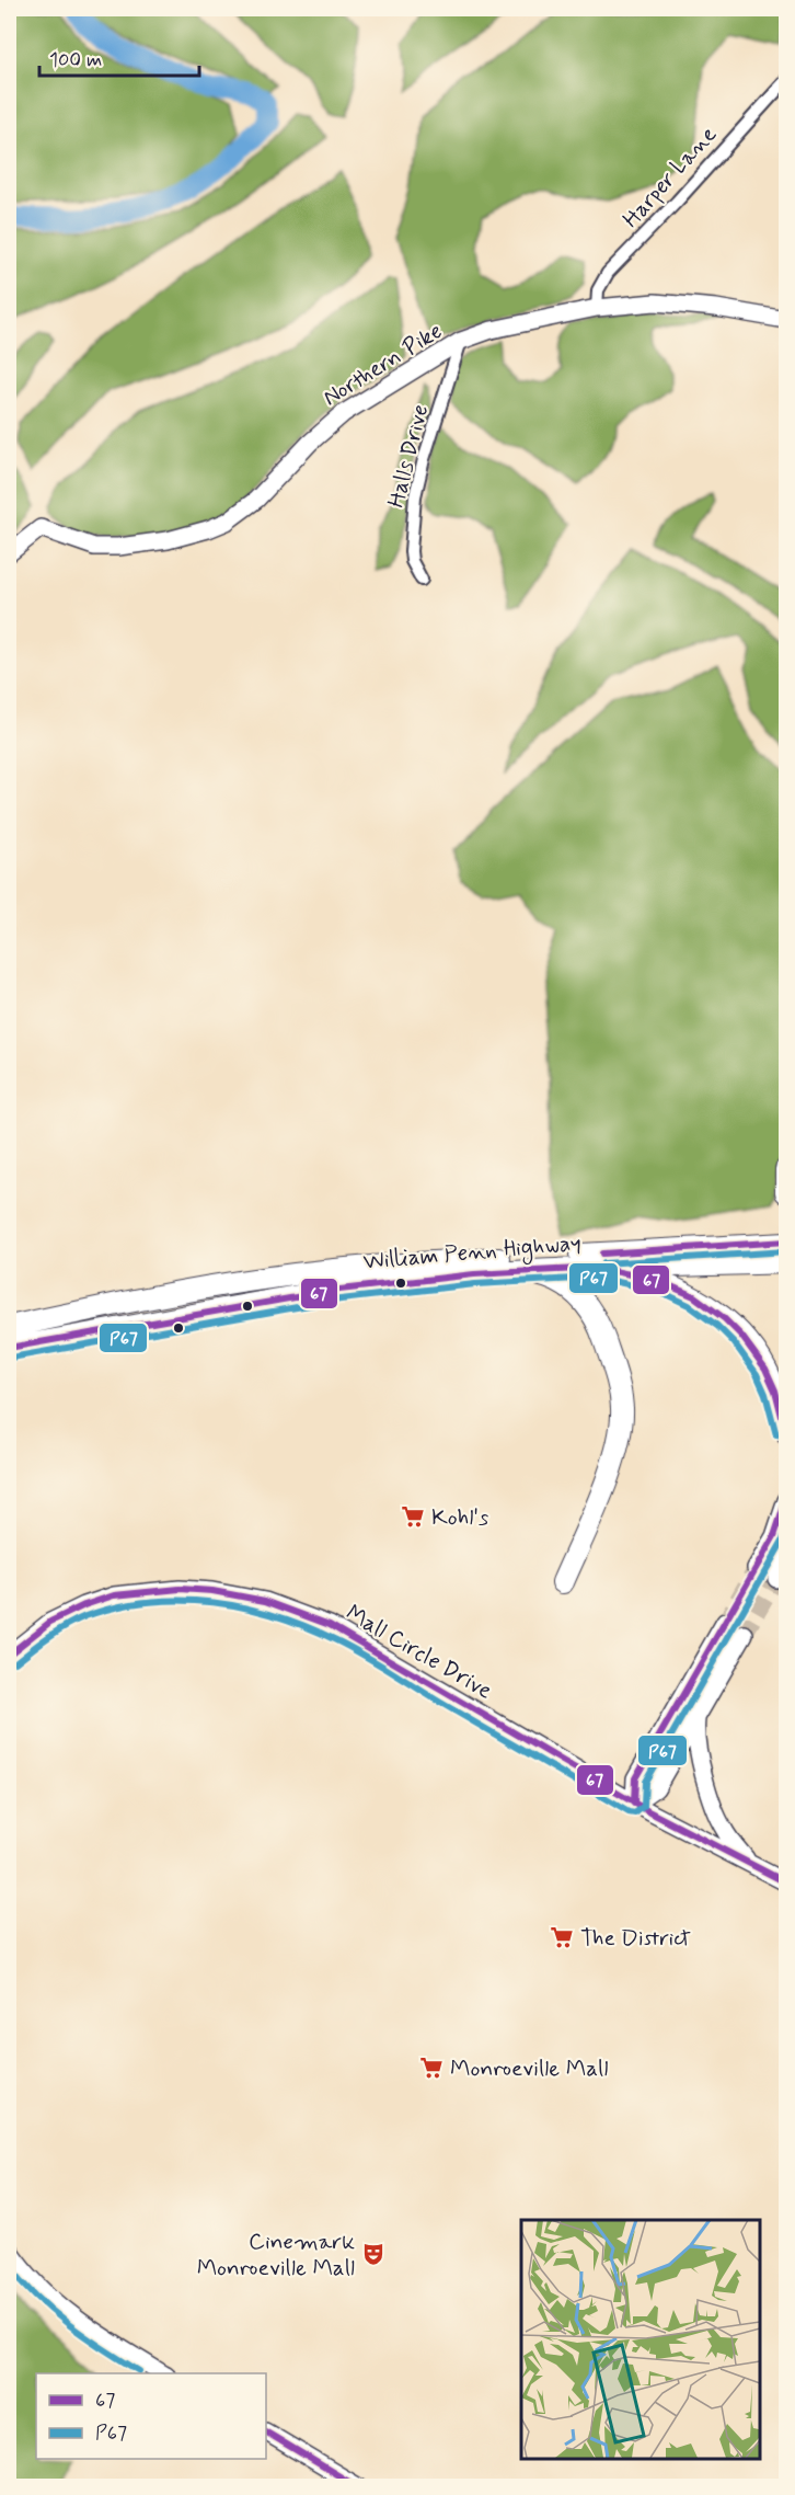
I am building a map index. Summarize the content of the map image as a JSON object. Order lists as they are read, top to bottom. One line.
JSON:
{"streets":{"highway":["William Penn Highway"],"street":["Harper Lane","Northern Pike","Halls Drive","Mall Circle Drive"]},"crossings":[["Harper Lane","Northern Pike"],["Northern Pike","Halls Drive"]],"places":{"supermarket":["Kohl's","The District","Monroeville Mall"],"theatre":["Cinemark Monroeville Mall"]},"lines":["transit line 67","transit line P67"],"legend":["67","P67"],"scale_bar":"100 m"}
